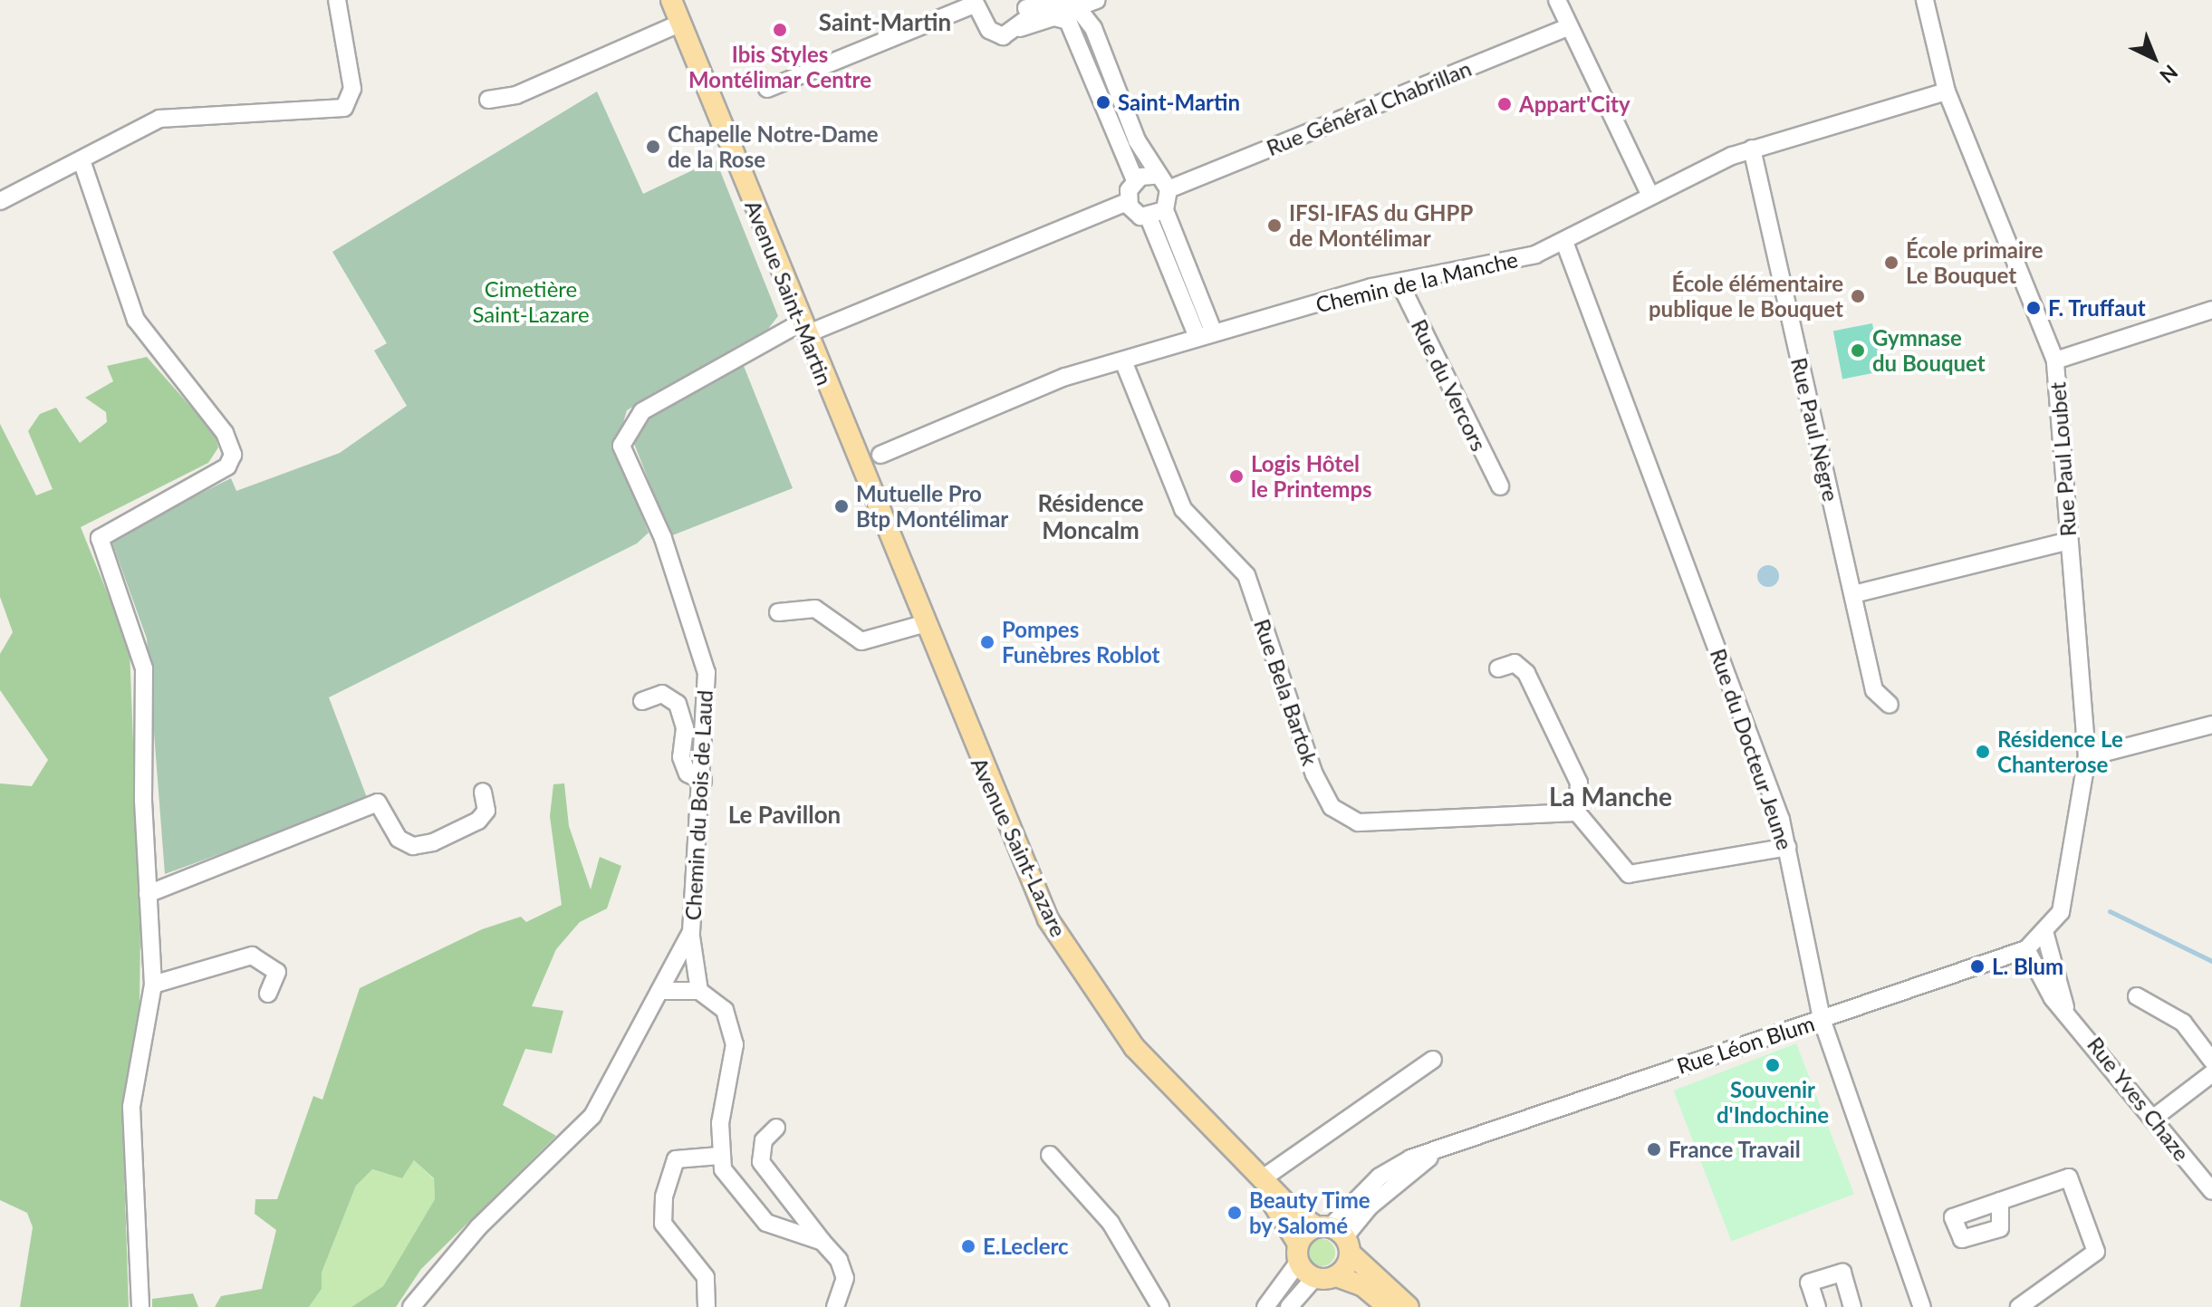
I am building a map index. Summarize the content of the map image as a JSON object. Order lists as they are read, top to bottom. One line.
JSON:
{"streets":{"main road":["Avenue Saint-Martin","Avenue Saint-Lazare"],"street":["Rue Général Chabrillan","Chemin de la Manche","Rue du Vercors","Rue Paul Nègre","Rue Paul Loubet","Rue Bela Bartok","Rue du Docteur Jeune","Chemin du Bois de Laud","Rue Léon Blum","Rue Yves Chaze"]},"crossings":[["Chemin de la Manche","Rue du Vercors"],["Chemin de la Manche","Rue Paul Nègre"],["Chemin de la Manche","Rue Paul Loubet"],["Chemin de la Manche","Rue Bela Bartok"],["Chemin de la Manche","Rue du Docteur Jeune"],["Avenue Saint-Martin","Chemin du Bois de Laud"],["Avenue Saint-Martin","Avenue Saint-Lazare"],["Rue Paul Loubet","Rue Léon Blum"],["Rue Paul Loubet","Rue Yves Chaze"],["Rue du Docteur Jeune","Rue Léon Blum"],["Avenue Saint-Lazare","Rue Léon Blum"],["Rue Léon Blum","Rue Yves Chaze"]],"districts":["Saint-Martin","Résidence Moncalm","La Manche","Le Pavillon"],"parks":["Cimetière Saint-Lazare"],"places":["Ibis Styles Montélimar Centre","Saint-Martin","Appart'City","Chapelle Notre-Dame de la Rose","IFSI-IFAS du GHPP de Montélimar","École primaire Le Bouquet","École élémentaire publique le Bouquet","F. Truffaut","Gymnase du Bouquet","Logis Hôtel le Printemps","Mutuelle Pro Btp Montélimar","Pompes Funèbres Roblot","Résidence Le Chanterose","L. Blum","Souvenir d'Indochine","France Travail","Beauty Time by Salomé","E.Leclerc"],"north":"bottom right"}
